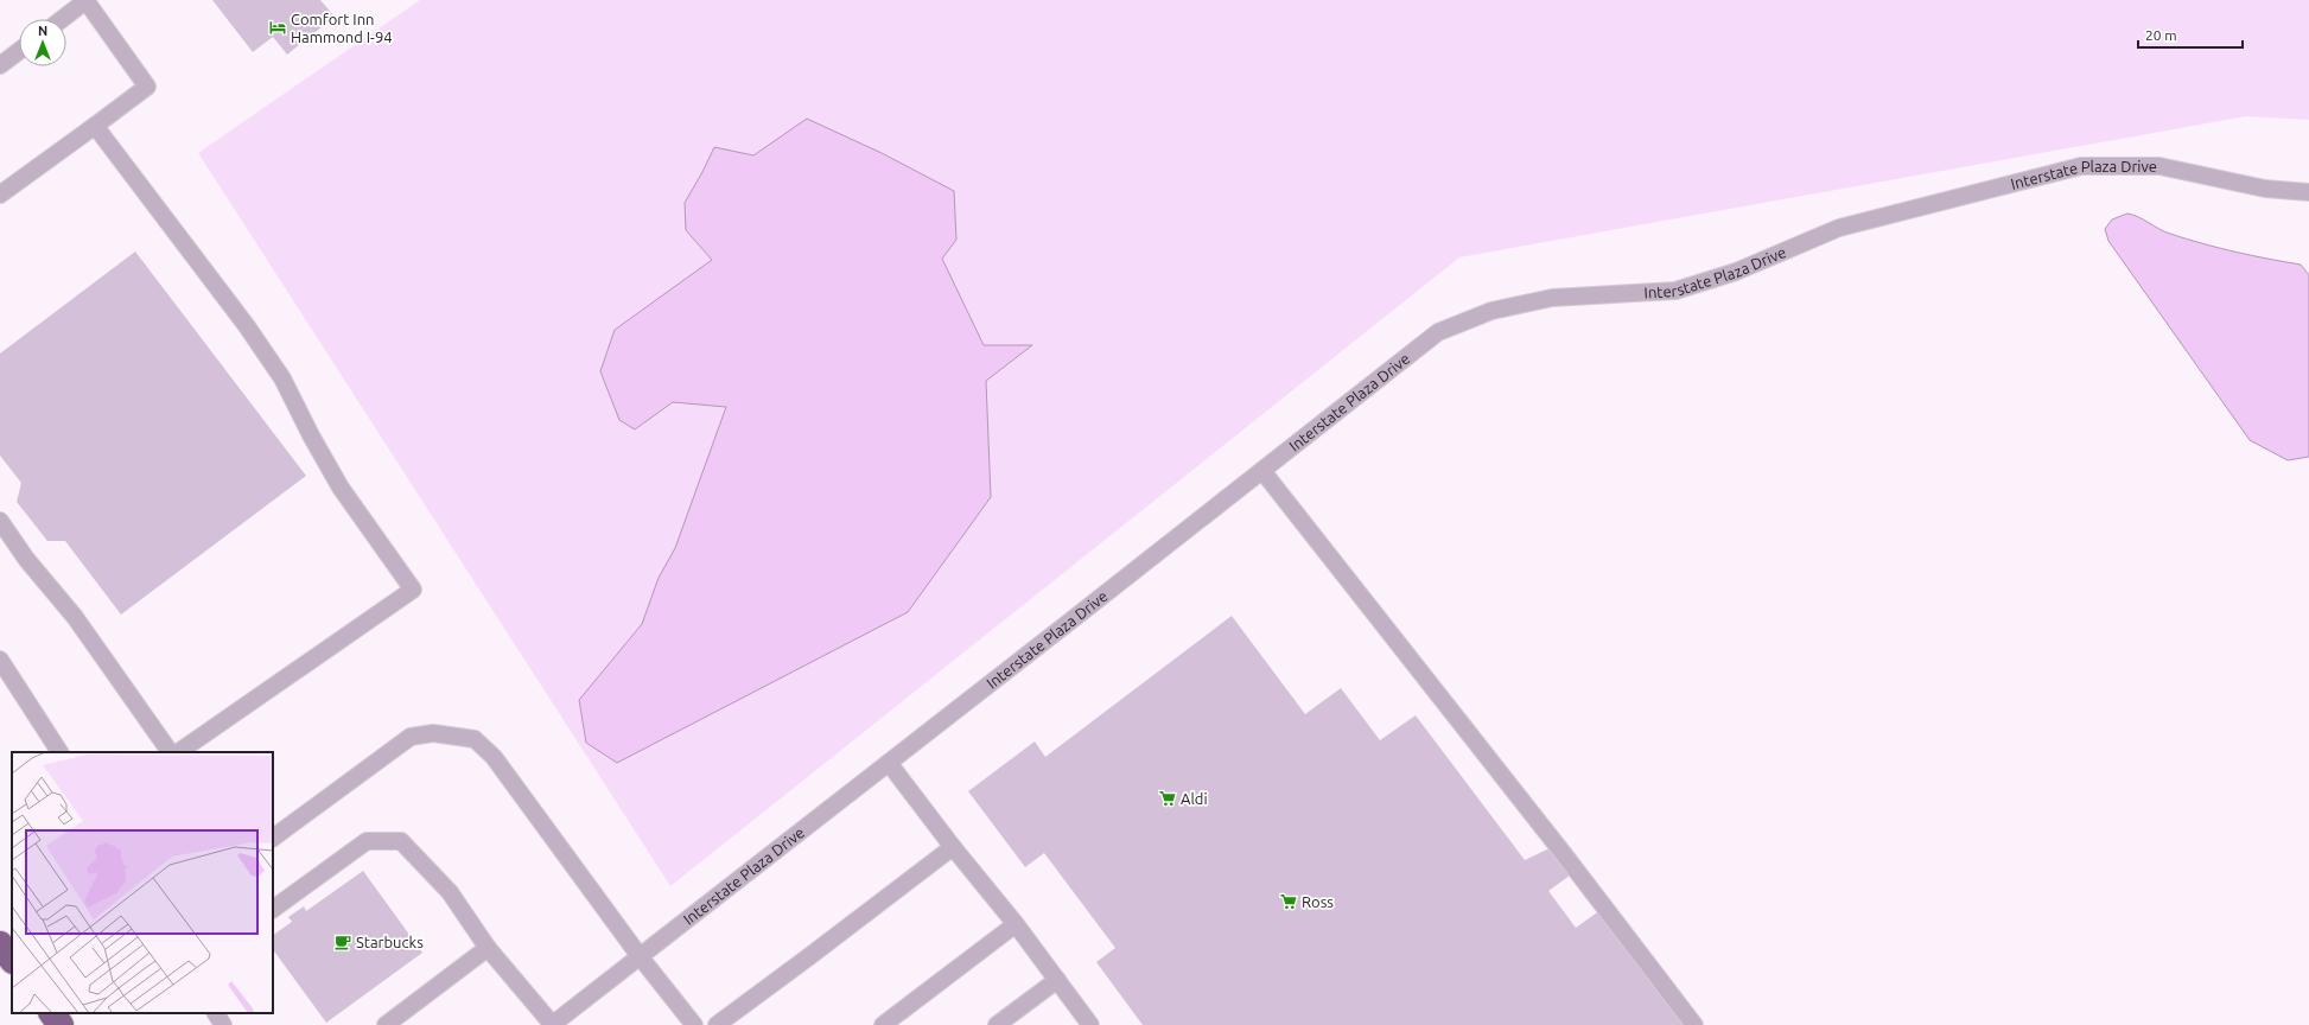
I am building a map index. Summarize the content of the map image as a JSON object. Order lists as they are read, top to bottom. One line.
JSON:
{"streets":{"lane":["Interstate Plaza Drive"]},"places":{"hotel":["Comfort Inn Hammond I-94"],"supermarket":["Aldi","Ross"],"cafe":["Starbucks"]},"scale_bar":"20 m","north":"top"}
